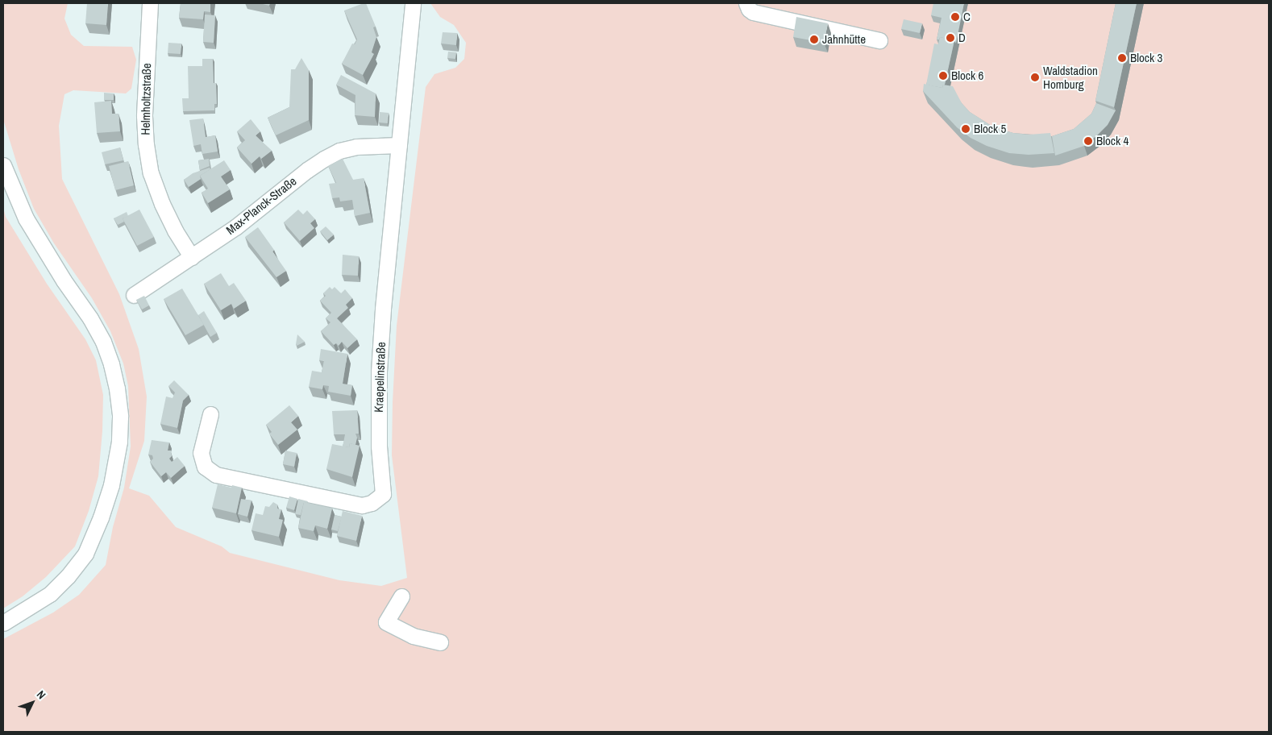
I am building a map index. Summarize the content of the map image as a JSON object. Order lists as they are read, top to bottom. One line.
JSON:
{"streets":{"street":["Helmholtzstraße","Max-Planck-Straße","Kraepelinstraße"]},"crossings":[["Helmholtzstraße","Max-Planck-Straße"],["Max-Planck-Straße","Kraepelinstraße"]],"places":["C","D","Jahnhütte","Block 3","Block 6","Waldstadion Homburg","Block 5","Block 4"],"north":"top right"}
